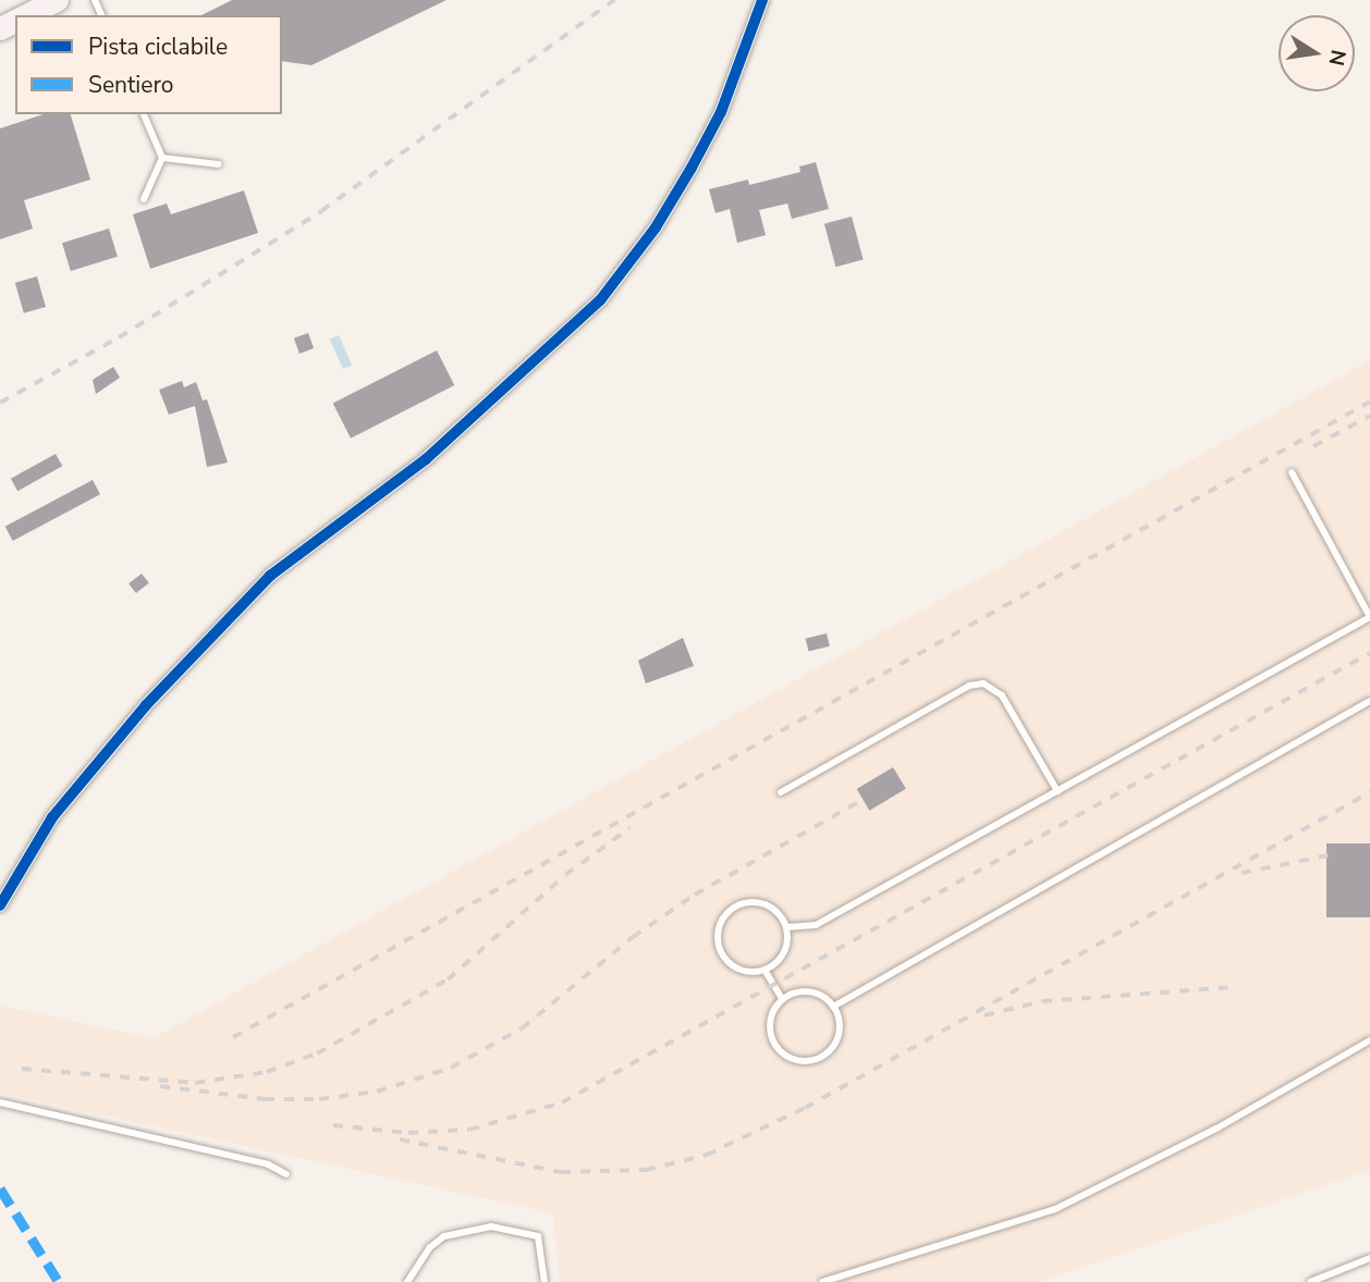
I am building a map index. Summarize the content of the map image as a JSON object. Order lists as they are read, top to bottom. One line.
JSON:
{"legend":["Pista ciclabile","Sentiero"],"north":"right"}
